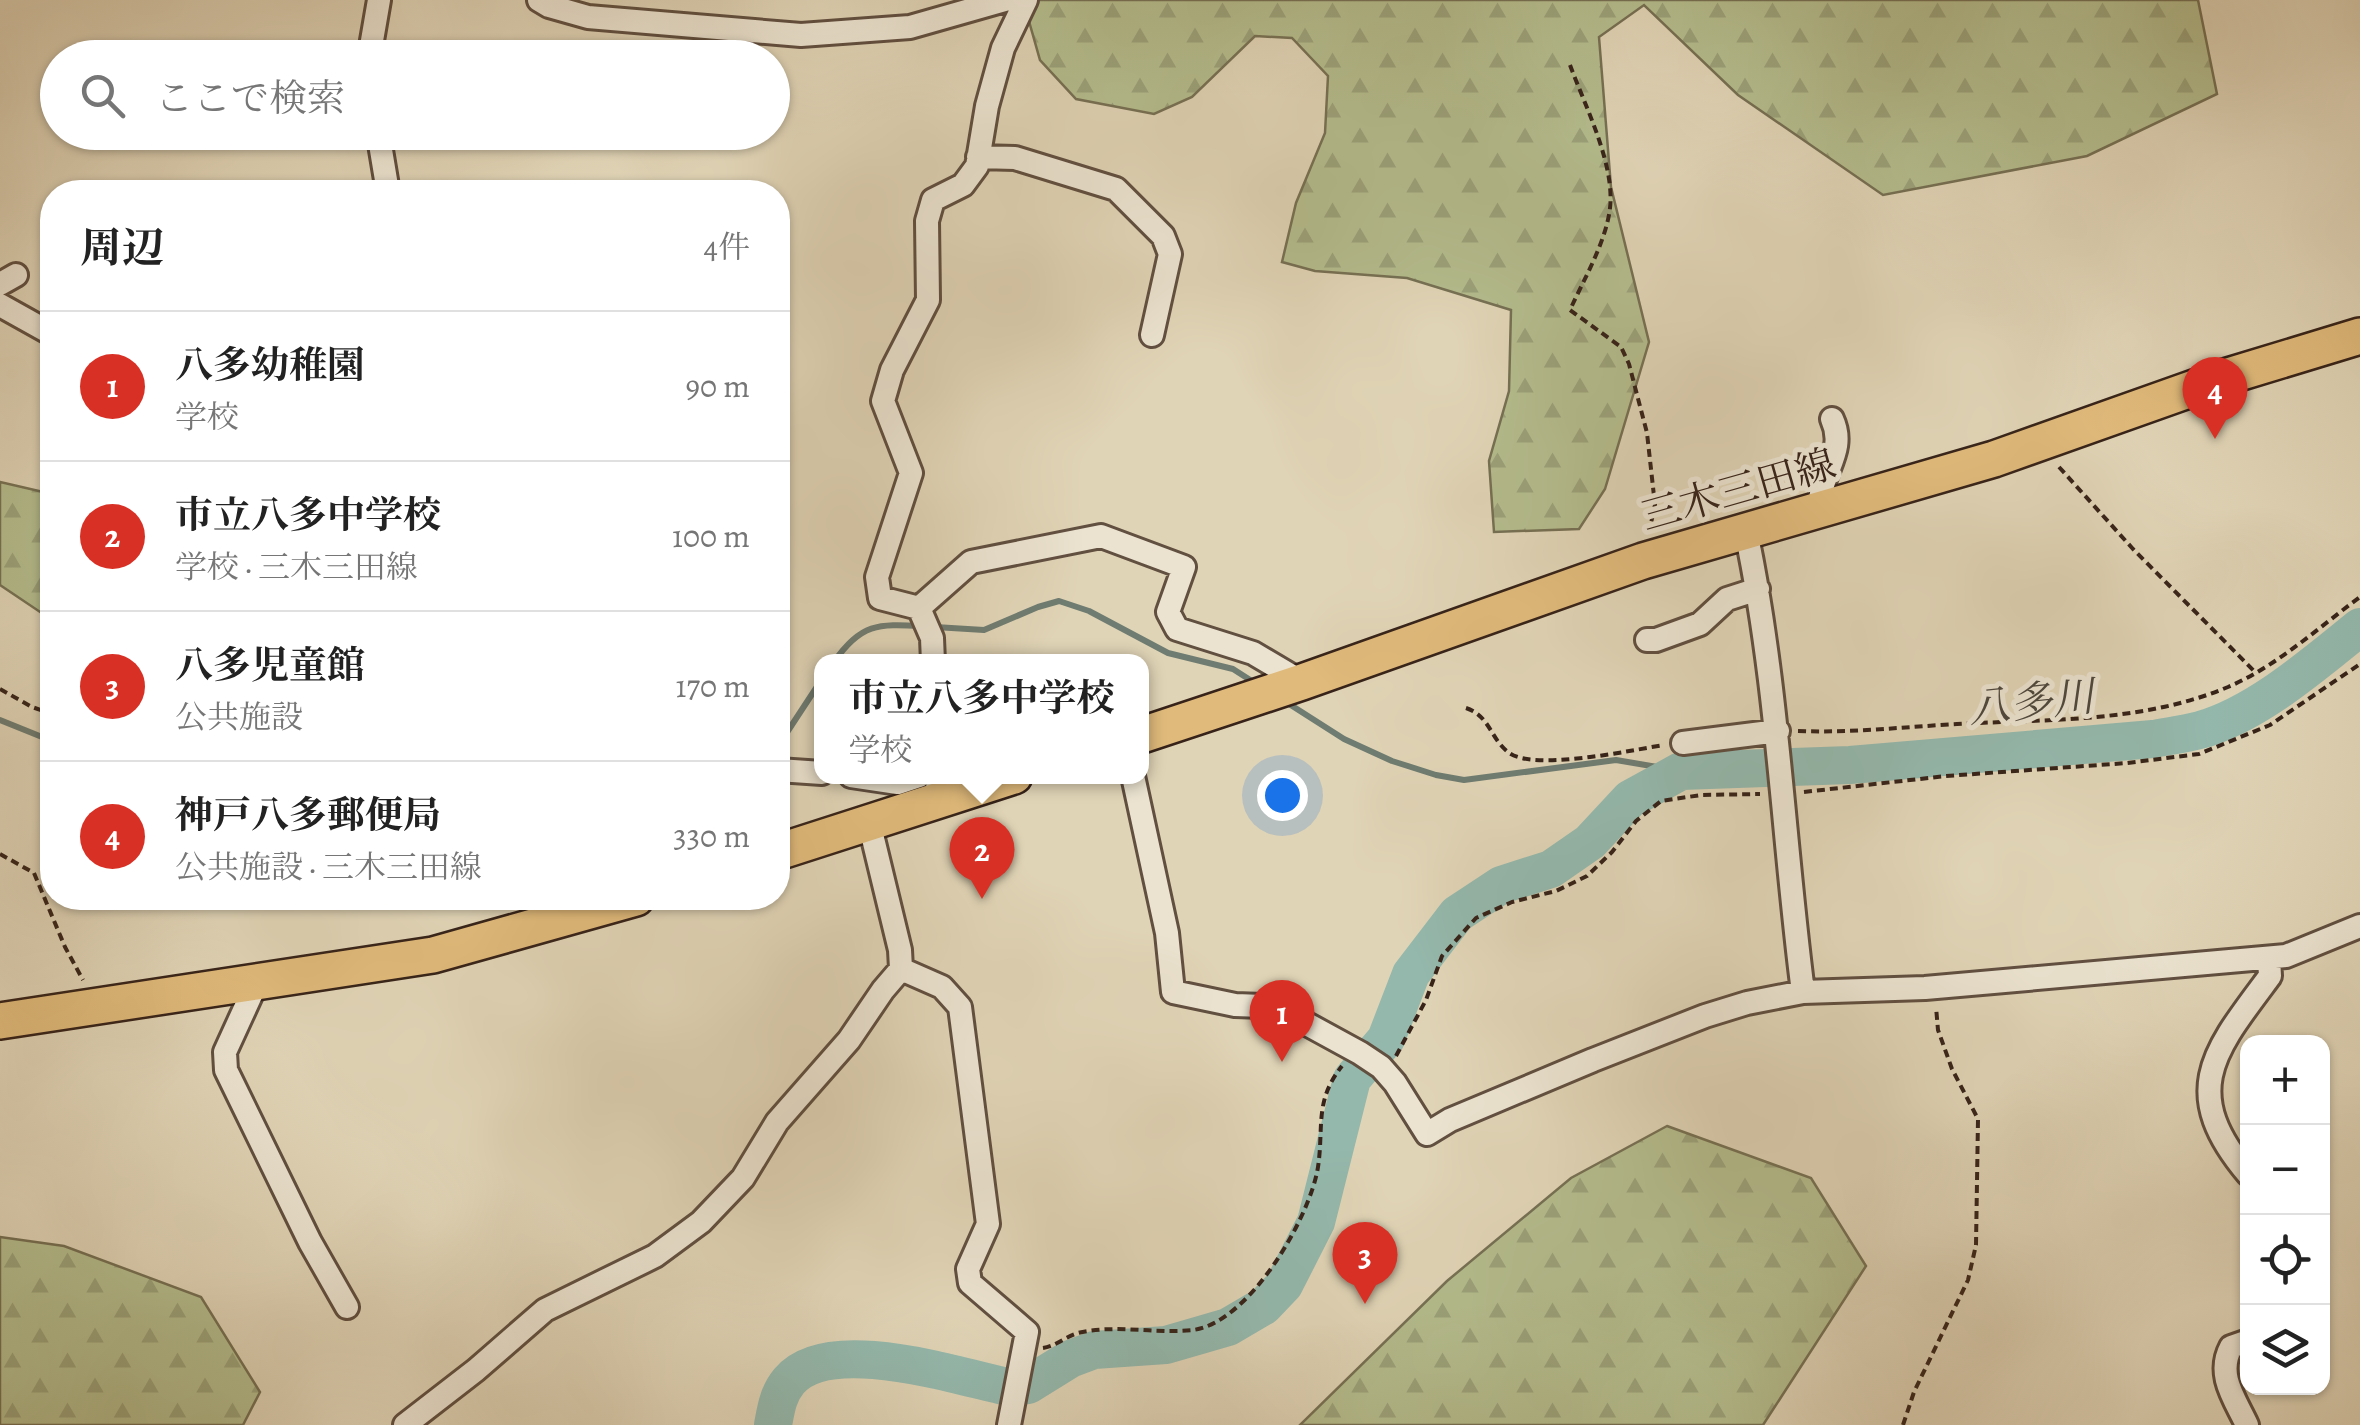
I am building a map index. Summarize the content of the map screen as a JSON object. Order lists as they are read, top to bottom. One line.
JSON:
{"streets":{"main road":["三木三田線"]},"water":["八多川"],"page":{"search":"ここで検索","heading":["周辺","4件"],"list":[{"mark":"1","name":"八多幼稚園","note":"学校","value":"90 m"},{"mark":"2","name":"市立八多中学校","note":"学校 · 三木三田線","value":"100 m"},{"mark":"3","name":"八多児童館","note":"公共施設","value":"170 m"},{"mark":"4","name":"神戸八多郵便局","note":"公共施設 · 三木三田線","value":"330 m"}],"pins":["4","2","1","3"],"popup":["市立八多中学校","学校"],"map_buttons":["+","−"]}}
